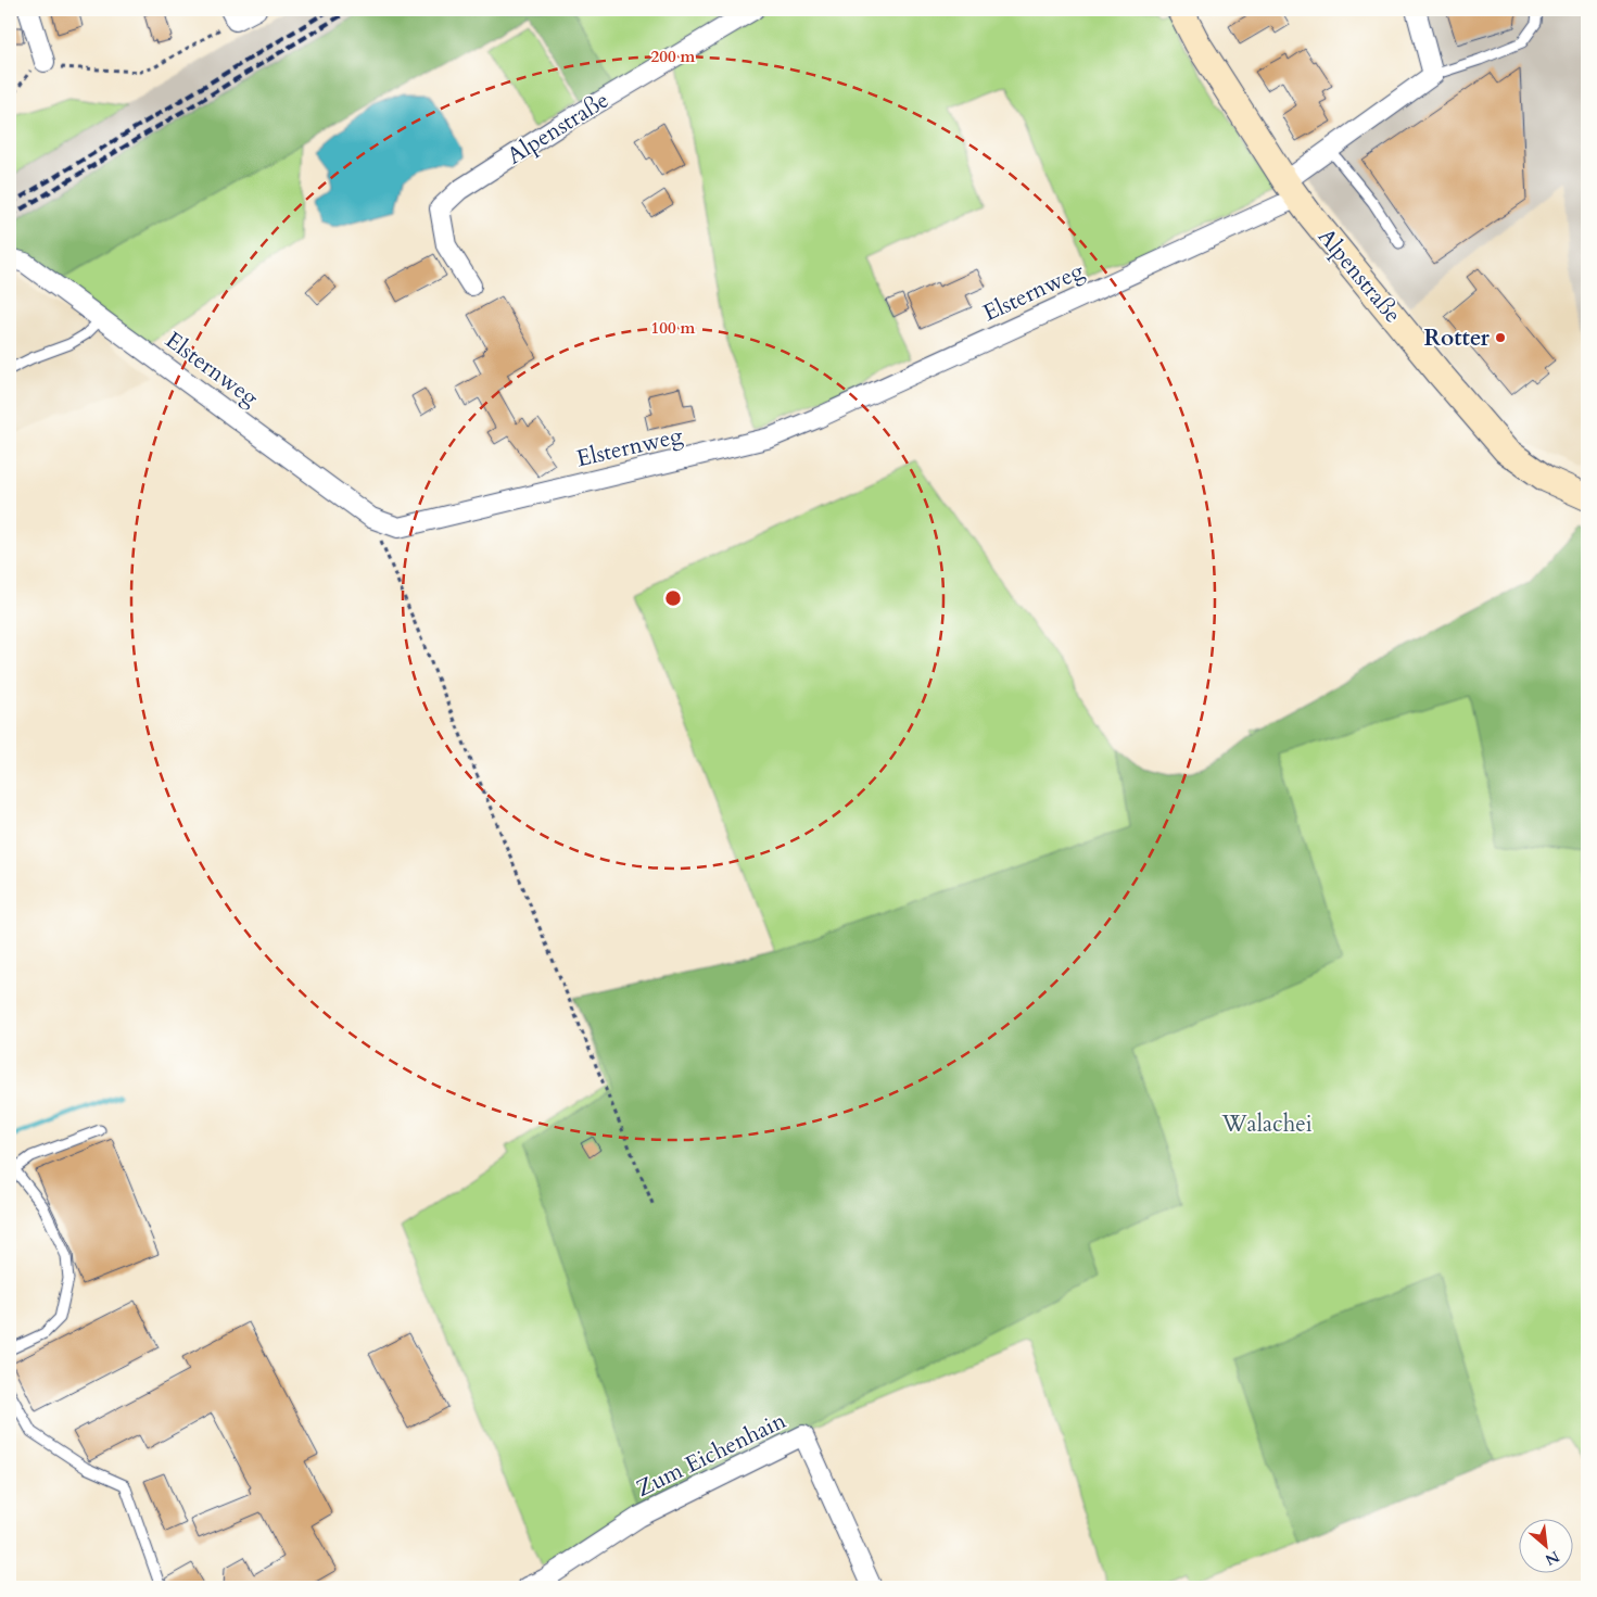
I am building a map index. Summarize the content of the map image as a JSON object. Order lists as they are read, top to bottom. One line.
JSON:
{"streets":{"street":["Alpenstraße","Elsternweg","Zum Eichenhain"]},"crossings":[["Alpenstraße","Elsternweg"]],"parks":["Walachei"],"places":["Rotter"],"north":"bottom right","rings":["200 m","100 m"]}
